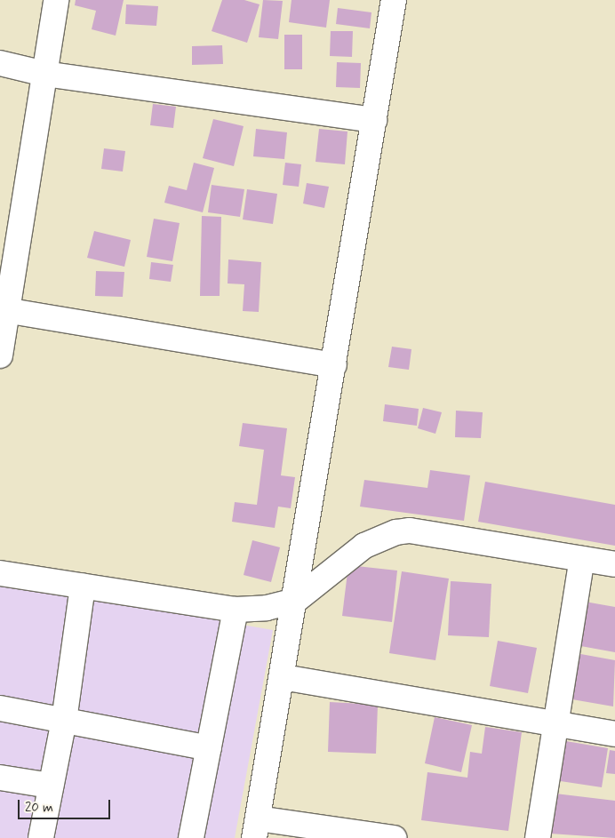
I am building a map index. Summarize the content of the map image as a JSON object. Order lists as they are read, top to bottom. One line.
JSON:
{"scale_bar":"20 m"}
